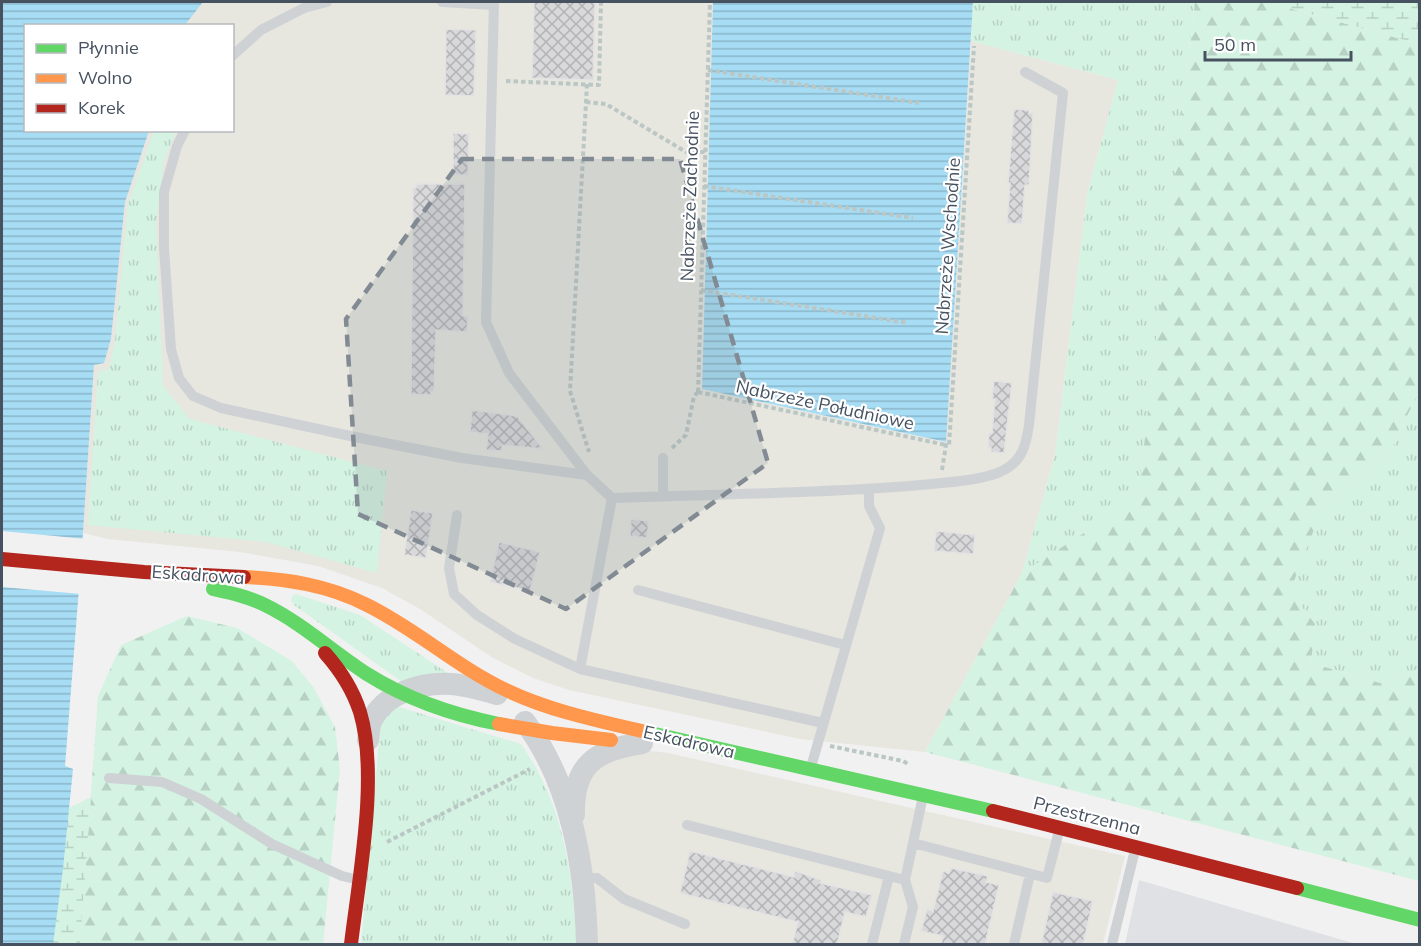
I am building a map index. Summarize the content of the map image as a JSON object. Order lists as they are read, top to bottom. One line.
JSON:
{"streets":{"street":["Eskadrowa","Przestrzenna"],"path":["Nabrzeże Zachodnie","Nabrzeże Wschodnie","Nabrzeże Południowe"]},"crossings":[["Nabrzeże Zachodnie","Nabrzeże Południowe"],["Nabrzeże Wschodnie","Nabrzeże Południowe"],["Eskadrowa","Przestrzenna"]],"legend":["Płynnie","Wolno","Korek"],"scale_bar":"50 m"}
